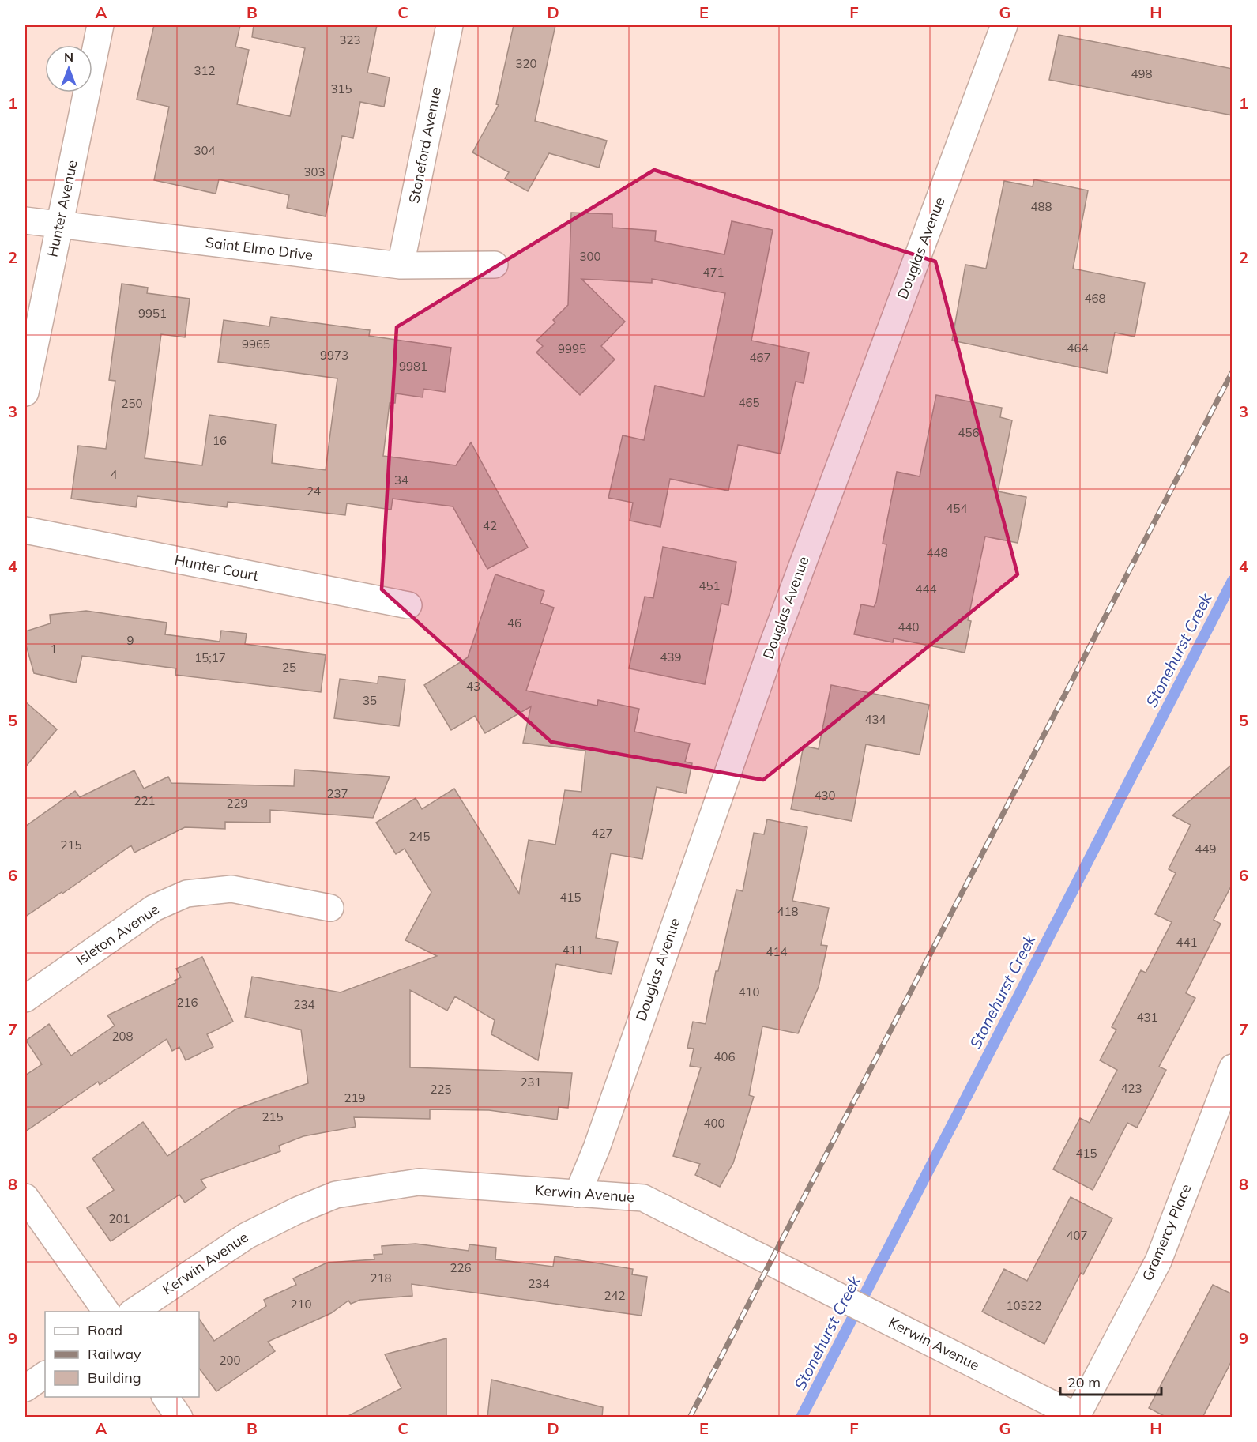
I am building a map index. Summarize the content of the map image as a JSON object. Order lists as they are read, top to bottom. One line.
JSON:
{"streets":{"street":["Stoneford Avenue","Hunter Avenue","Douglas Avenue","Saint Elmo Drive","Hunter Court","Isleton Avenue","Kerwin Avenue","Gramercy Place"]},"crossings":[["Stoneford Avenue","Saint Elmo Drive"],["Hunter Avenue","Saint Elmo Drive"],["Douglas Avenue","Kerwin Avenue"],["Kerwin Avenue","Gramercy Place"]],"water":["Stonehurst Creek"],"house_numbers":["323","320","312","498","315","304","303","488","300","471","468","9951","9965","464","9995","9973","467","9981","465","250","456","16","4","34","24","454","42","448","451","444","46","440","9","1","439","15;17","25","43","35","434","237","430","221","229","427","245","215","449","415","418","441","411","414","410","216","234","431","208","406","231","423","225","219","215","400","415","201","407","226","218","234","242","210","10322","200"],"legend":["Road","Railway","Building"],"scale_bar":"20 m","north":"top","grid":{"columns":["A","B","C","D","E","F","G","H"],"rows":["1","2","3","4","5","6","7","8","9"]}}
